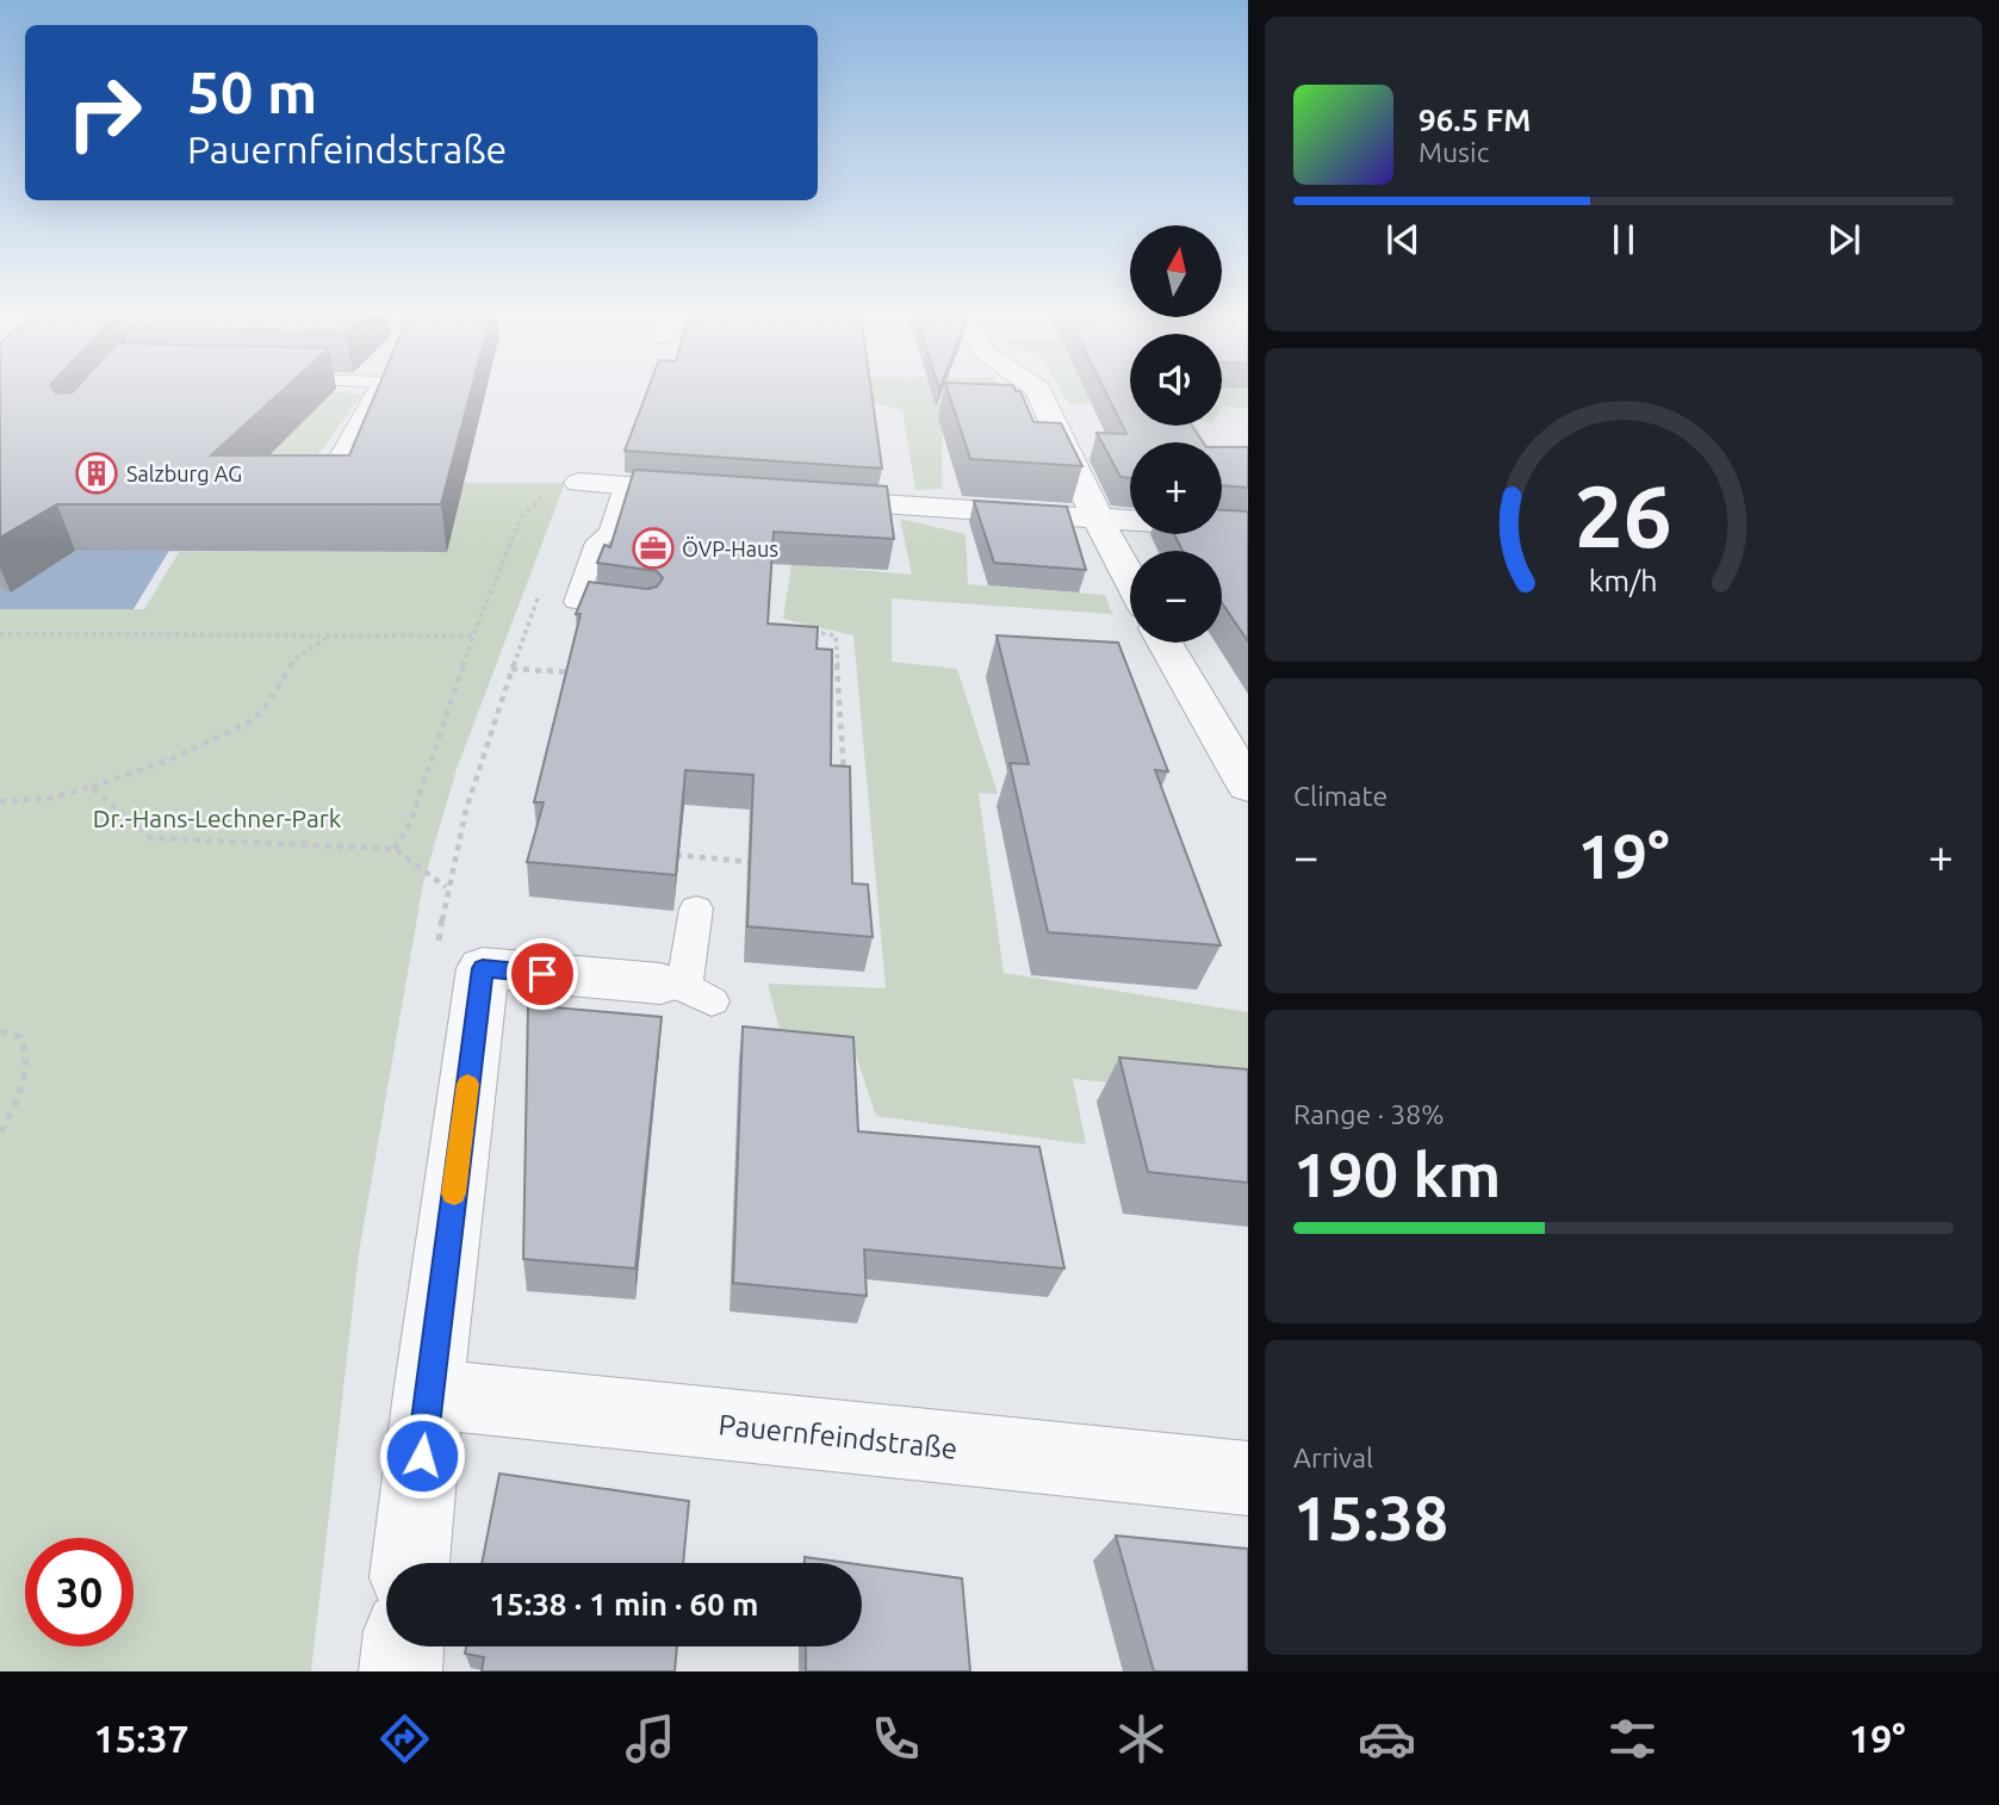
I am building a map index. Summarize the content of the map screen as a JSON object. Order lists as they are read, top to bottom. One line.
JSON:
{"streets":{"street":["Pauernfeindstraße"]},"parks":["Dr.-Hans-Lechner-Park"],"places":{"building":["Salzburg AG"],"office":["ÖVP-Haus"]},"north":"top","page":{"turn":["50 m","Pauernfeindstraße"],"song":["96.5 FM","Music"],"map_buttons":["+","−"],"tile":["Climate",["Range · 38%","190 km"],["Arrival","15:38"]],"heat":["−","19°","+"],"limit":"30","trip":"15:38 · 1 min · 60 m","tabs":["15:37","19°"],"gauge":["26","km/h"]}}
